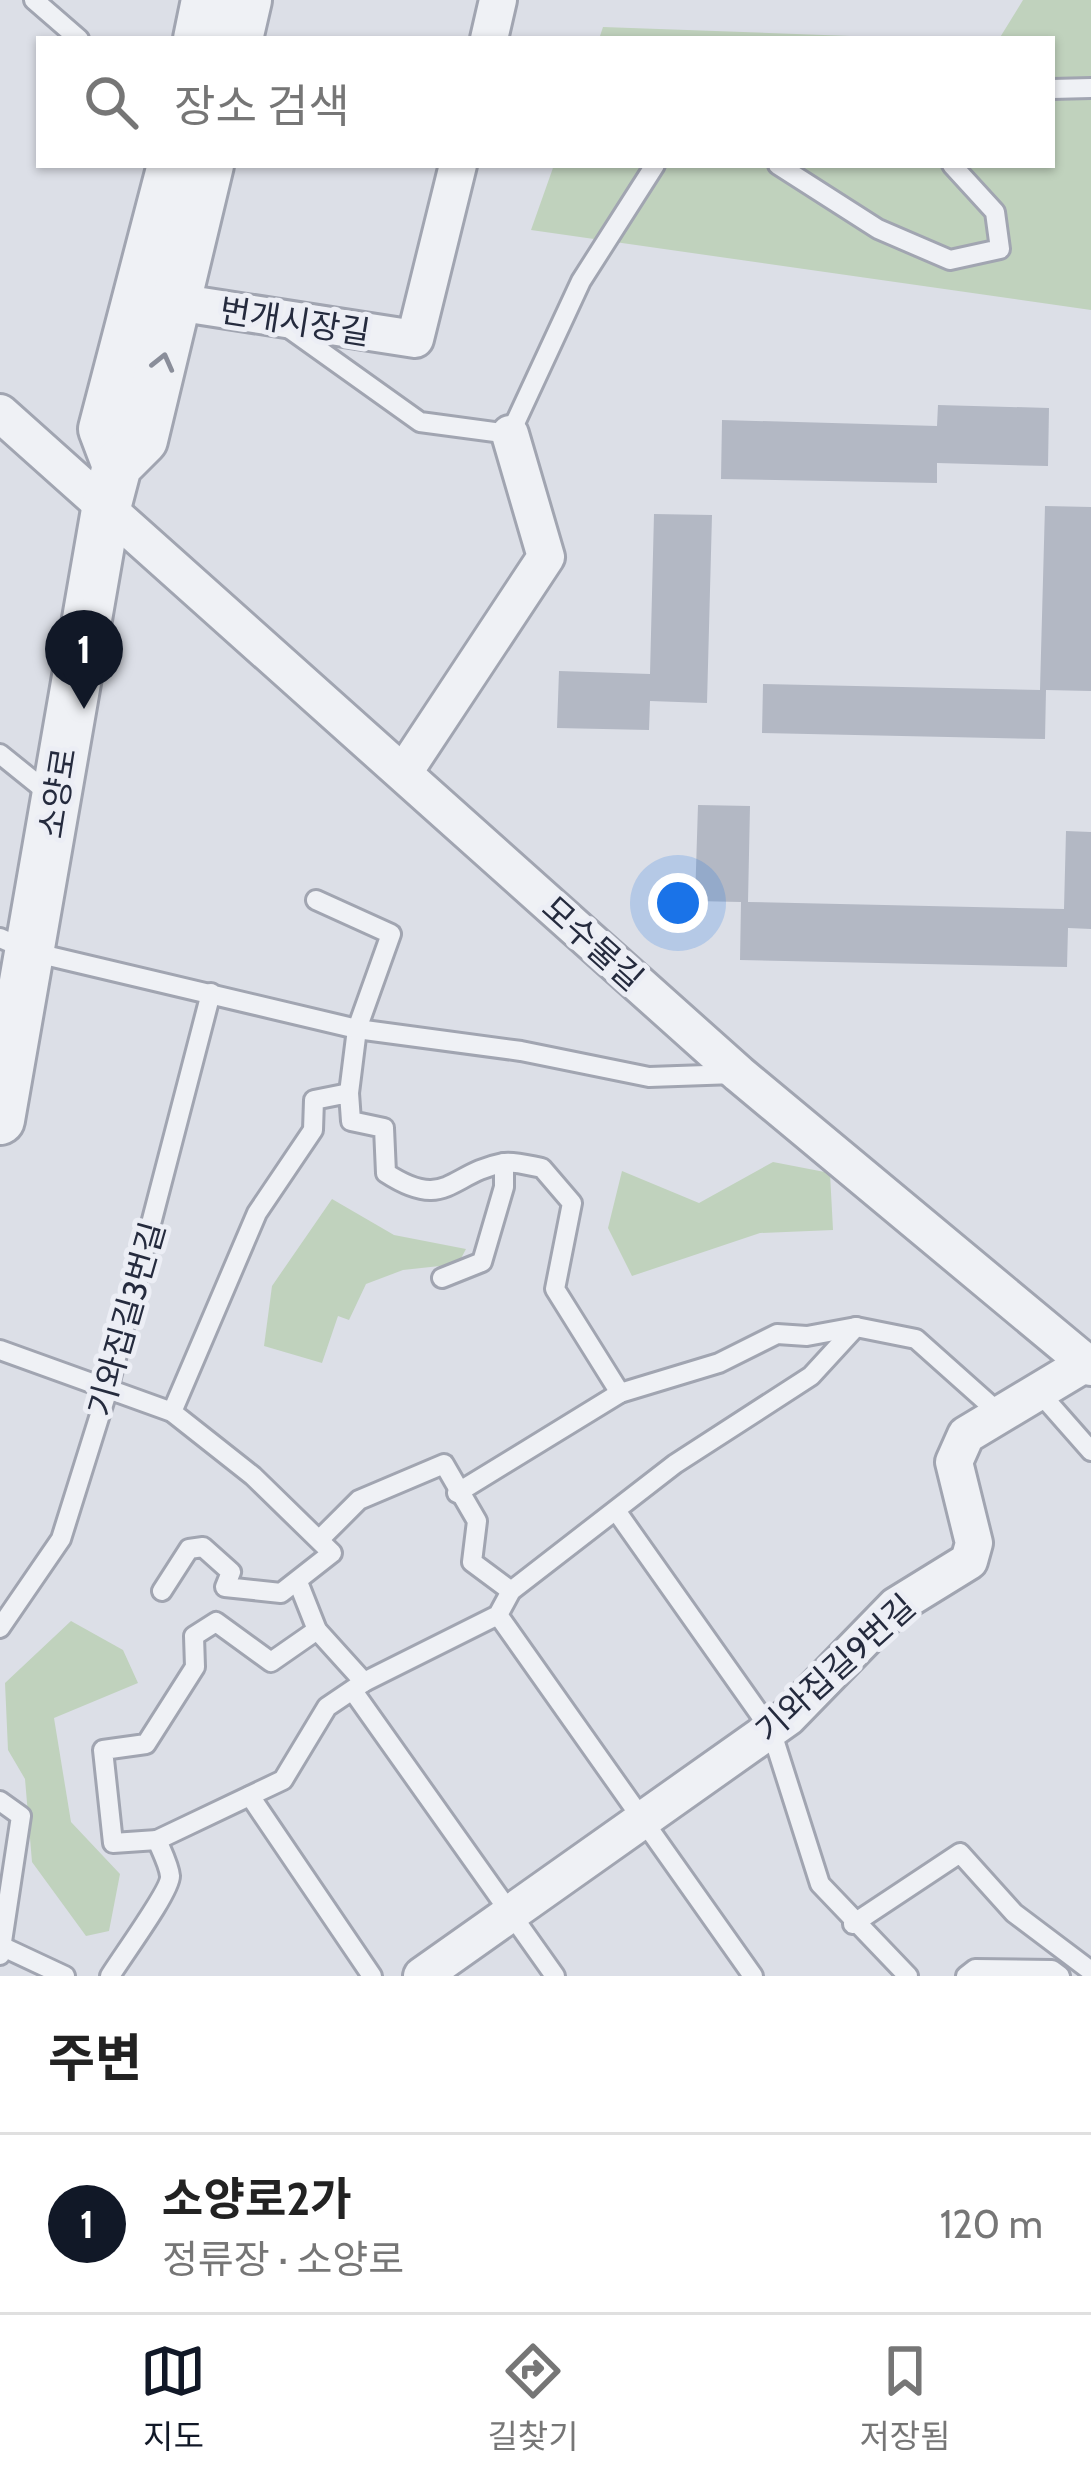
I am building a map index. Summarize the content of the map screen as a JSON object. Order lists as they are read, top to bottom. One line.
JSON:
{"streets":{"street":["번개시장길","소양로","모수물길","기와집길9번길"],"lane":["기와집길3번길"]},"crossings":[["번개시장길","소양로"],["소양로","모수물길"],["모수물길","기와집길9번길"]],"page":{"search":"장소 검색","pins":"1","heading":"주변","list":[{"mark":"1","name":"소양로2가","note":"정류장 · 소양로","value":"120 m"}],"nav":["지도","길찾기","저장됨"]}}
